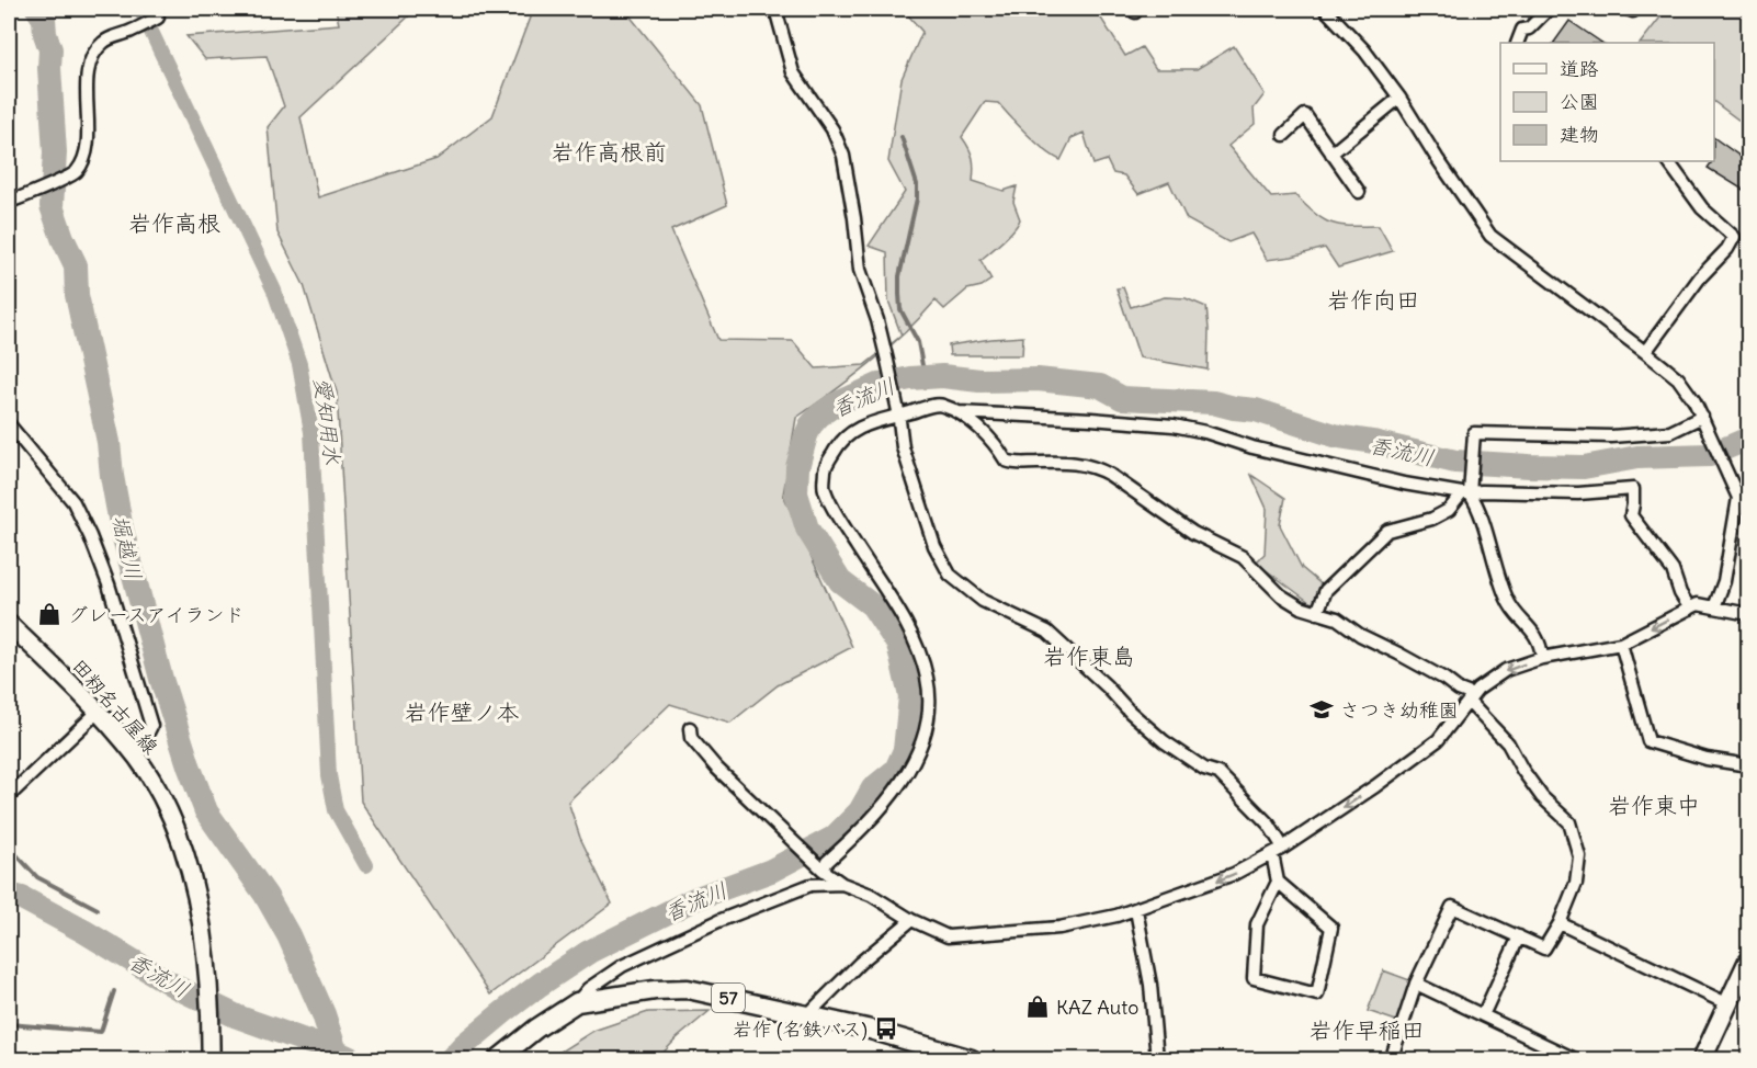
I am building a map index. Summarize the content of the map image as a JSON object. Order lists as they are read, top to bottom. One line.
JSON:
{"streets":{"main road":["田籾名古屋線","57"]},"districts":["岩作高根前","岩作高根","岩作向田","岩作東島","岩作壁ノ本","岩作東中","岩作早稲田"],"water":["香流川","愛知用水","堀越川"],"places":{"shop":["グレースアイランド","KAZ Auto"],"school or university":["さつき幼稚園"],"bus stop":["岩作 (名鉄バス)"]},"legend":["道路","公園","建物"]}
